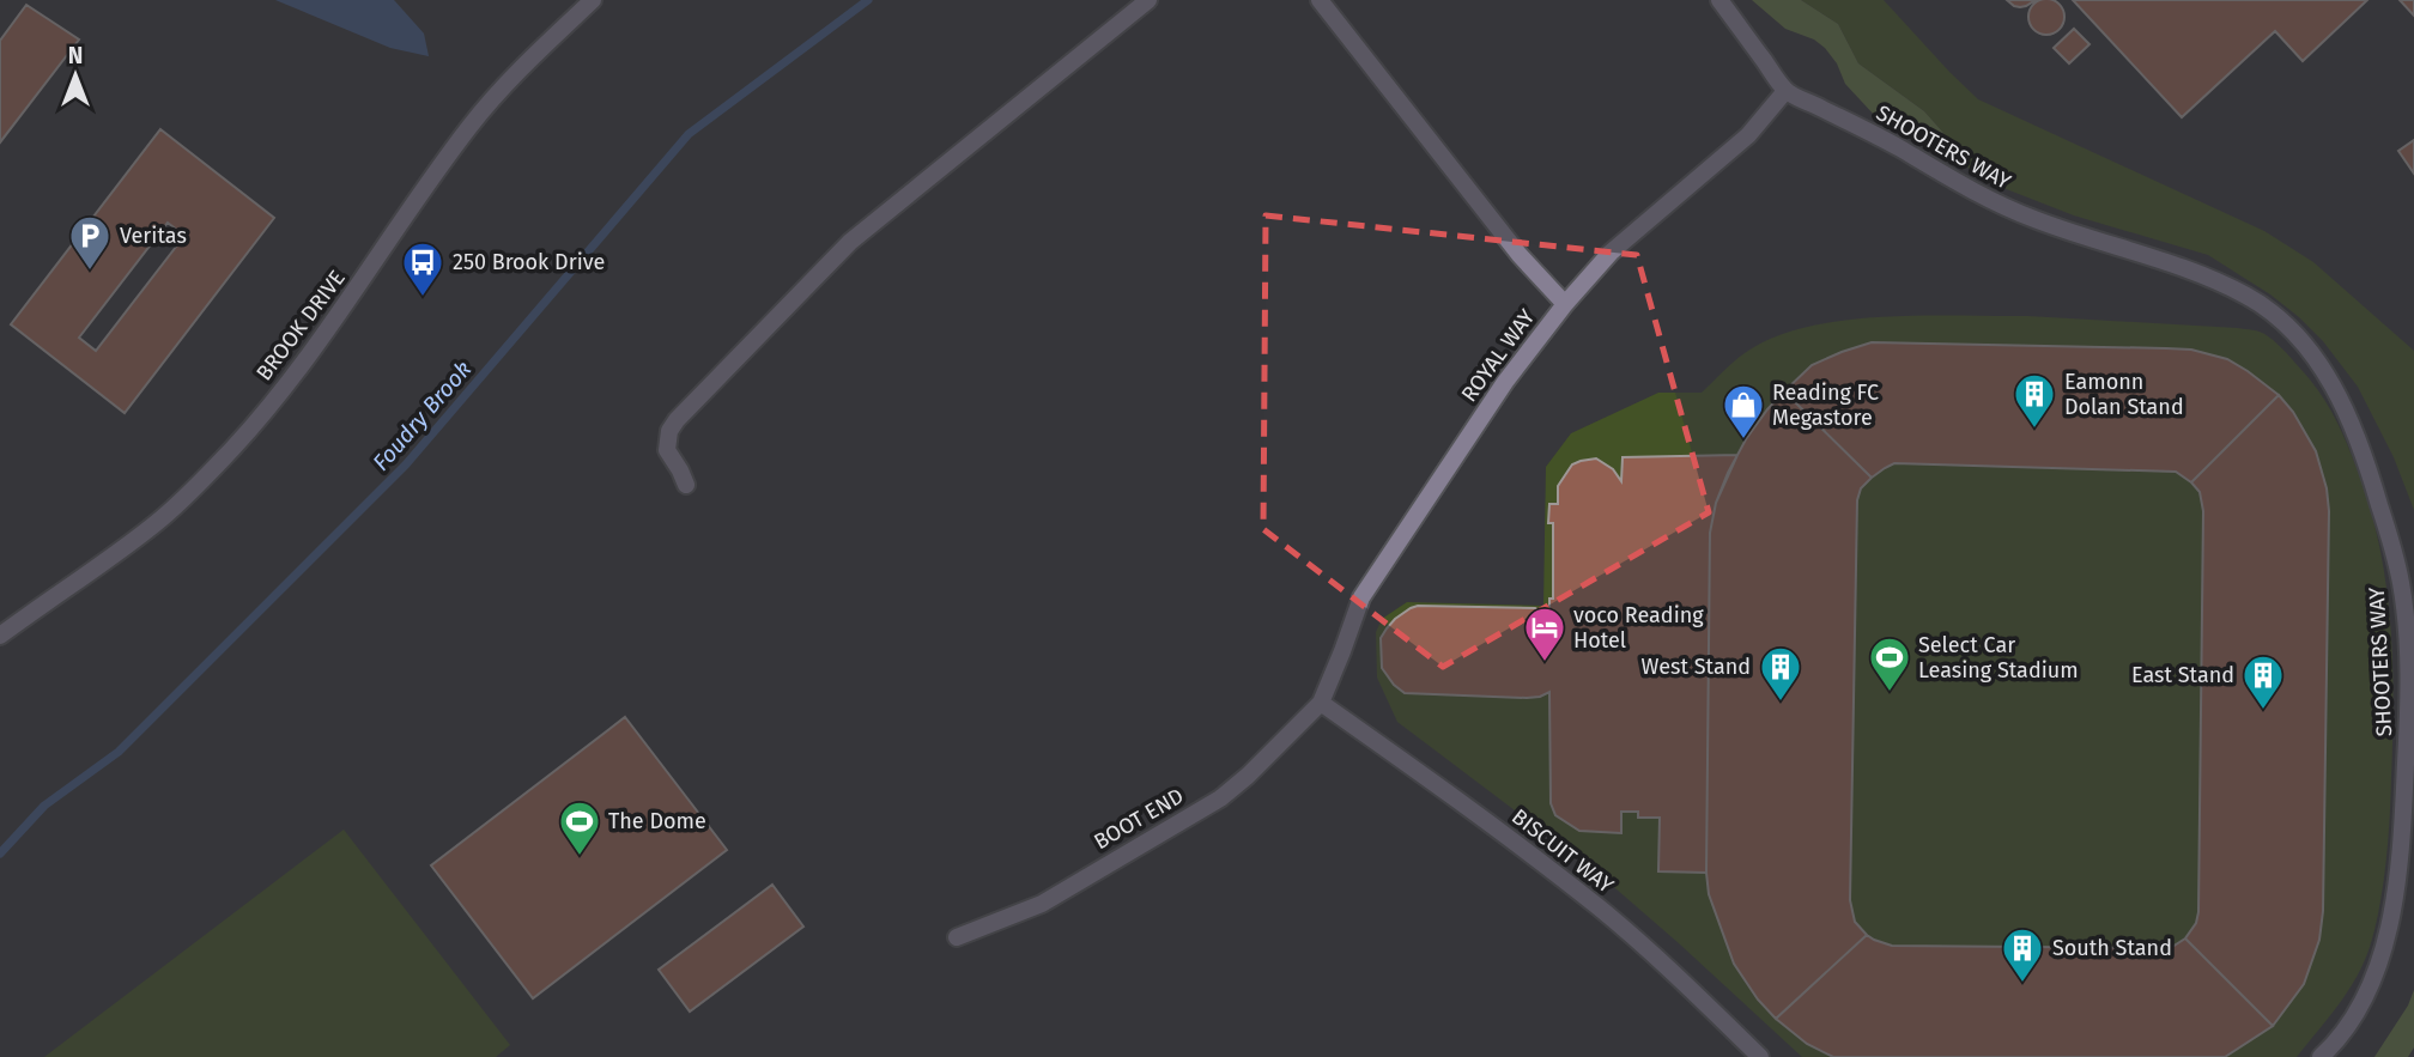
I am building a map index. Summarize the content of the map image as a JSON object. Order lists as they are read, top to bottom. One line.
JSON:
{"streets":{"street":["SHOOTERS WAY","BROOK DRIVE","ROYAL WAY","BOOT END","BISCUIT WAY"]},"crossings":[["SHOOTERS WAY","ROYAL WAY"],["ROYAL WAY","BOOT END"],["ROYAL WAY","BISCUIT WAY"],["BOOT END","BISCUIT WAY"]],"water":["Foudry Brook"],"places":{"parking":["Veritas"],"bus stop":["250 Brook Drive"],"building":["Eamonn Dolan Stand","West Stand","East Stand","South Stand"],"shop":["Reading FC Megastore"],"hotel":["voco Reading Hotel"],"sports":["Select Car Leasing Stadium","The Dome"]},"north":"top"}
